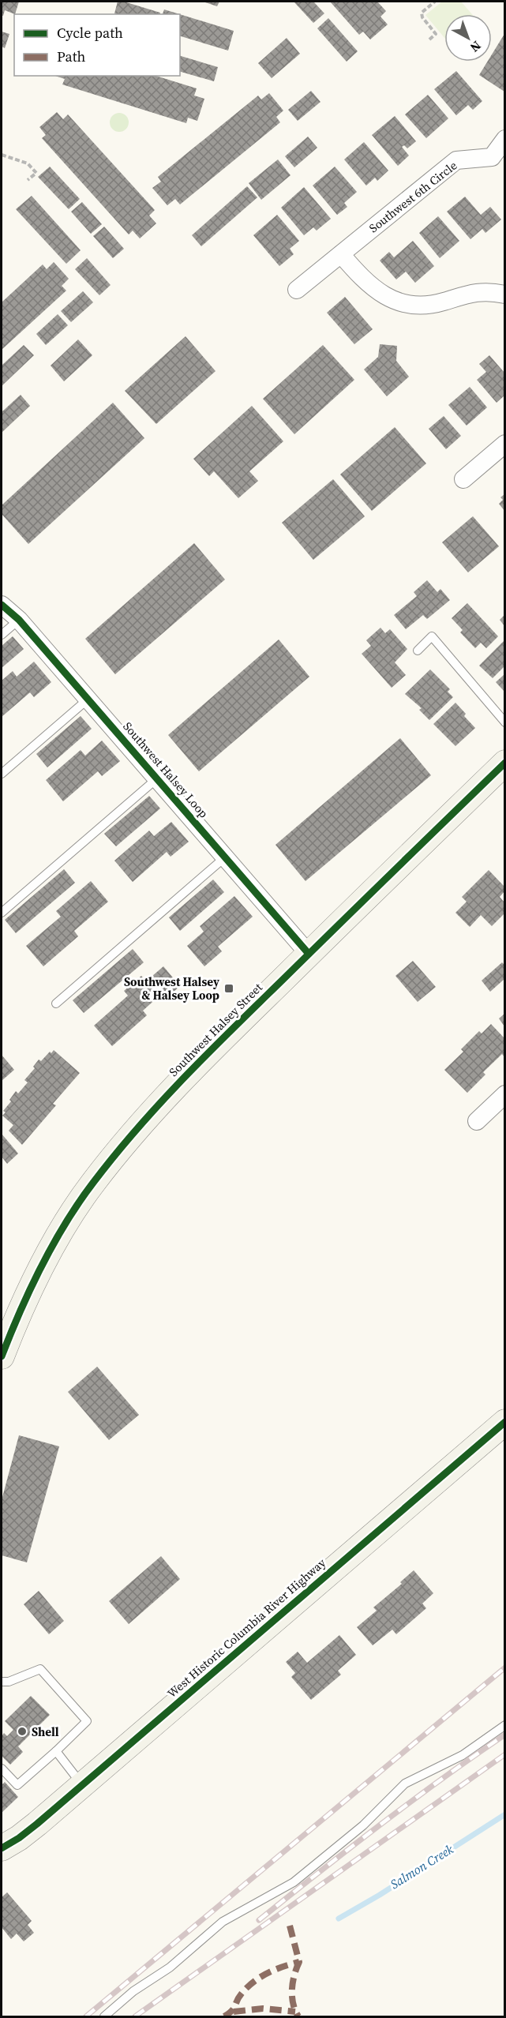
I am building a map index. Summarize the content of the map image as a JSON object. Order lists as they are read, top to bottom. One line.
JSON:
{"streets":{"street":["Southwest 6th Circle","Southwest Halsey Loop","Southwest Halsey Street","West Historic Columbia River Highway"]},"crossings":[["Southwest Halsey Loop","Southwest Halsey Street"]],"water":["Salmon Creek"],"places":{"transit":["Southwest Halsey & Halsey Loop"],"other":["Shell"]},"legend":["Cycle path","Path"],"north":"bottom right"}
